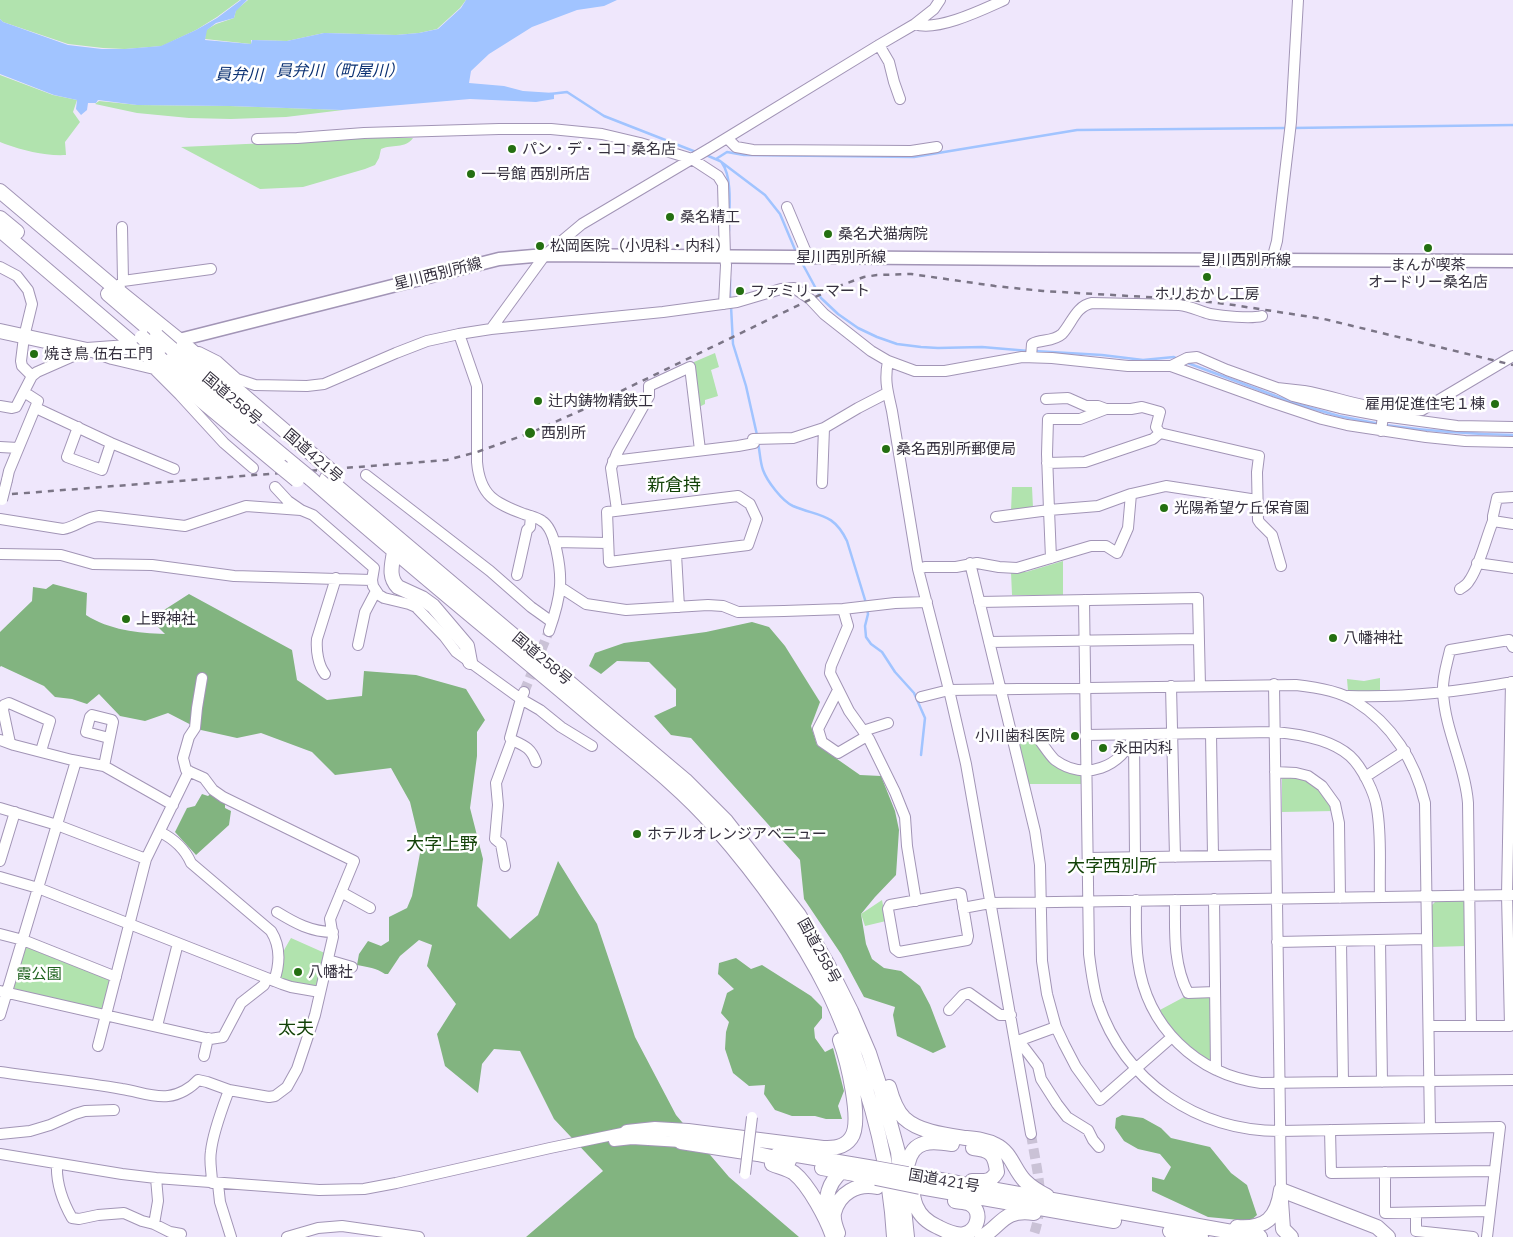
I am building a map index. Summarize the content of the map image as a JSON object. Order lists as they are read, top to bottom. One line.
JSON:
{"streets":{"highway":["国道258号","国道421号"],"main road":["星川西別所線"]},"crossings":[["星川西別所線","国道258号"],["国道258号","国道421号"]],"districts":["新倉持","大字上野","大字西別所","太夫"],"water":["員弁川（町屋川）","員弁川"],"parks":["霞公園"],"places":["パン・デ・ココ 桑名店","一号館 西別所店","桑名精工","桑名犬猫病院","松岡医院（小児科・内科）","まんが喫茶 オードリー桑名店","ホリおかし工房","ファミリーマート","焼き鳥 伍右エ門","辻内鋳物精鉄工","雇用促進住宅１棟","西別所","桑名西別所郵便局","光陽希望ケ丘保育園","上野神社","八幡神社","小川歯科医院","永田内科","ホテルオレンジアベニュー","八幡社"]}
